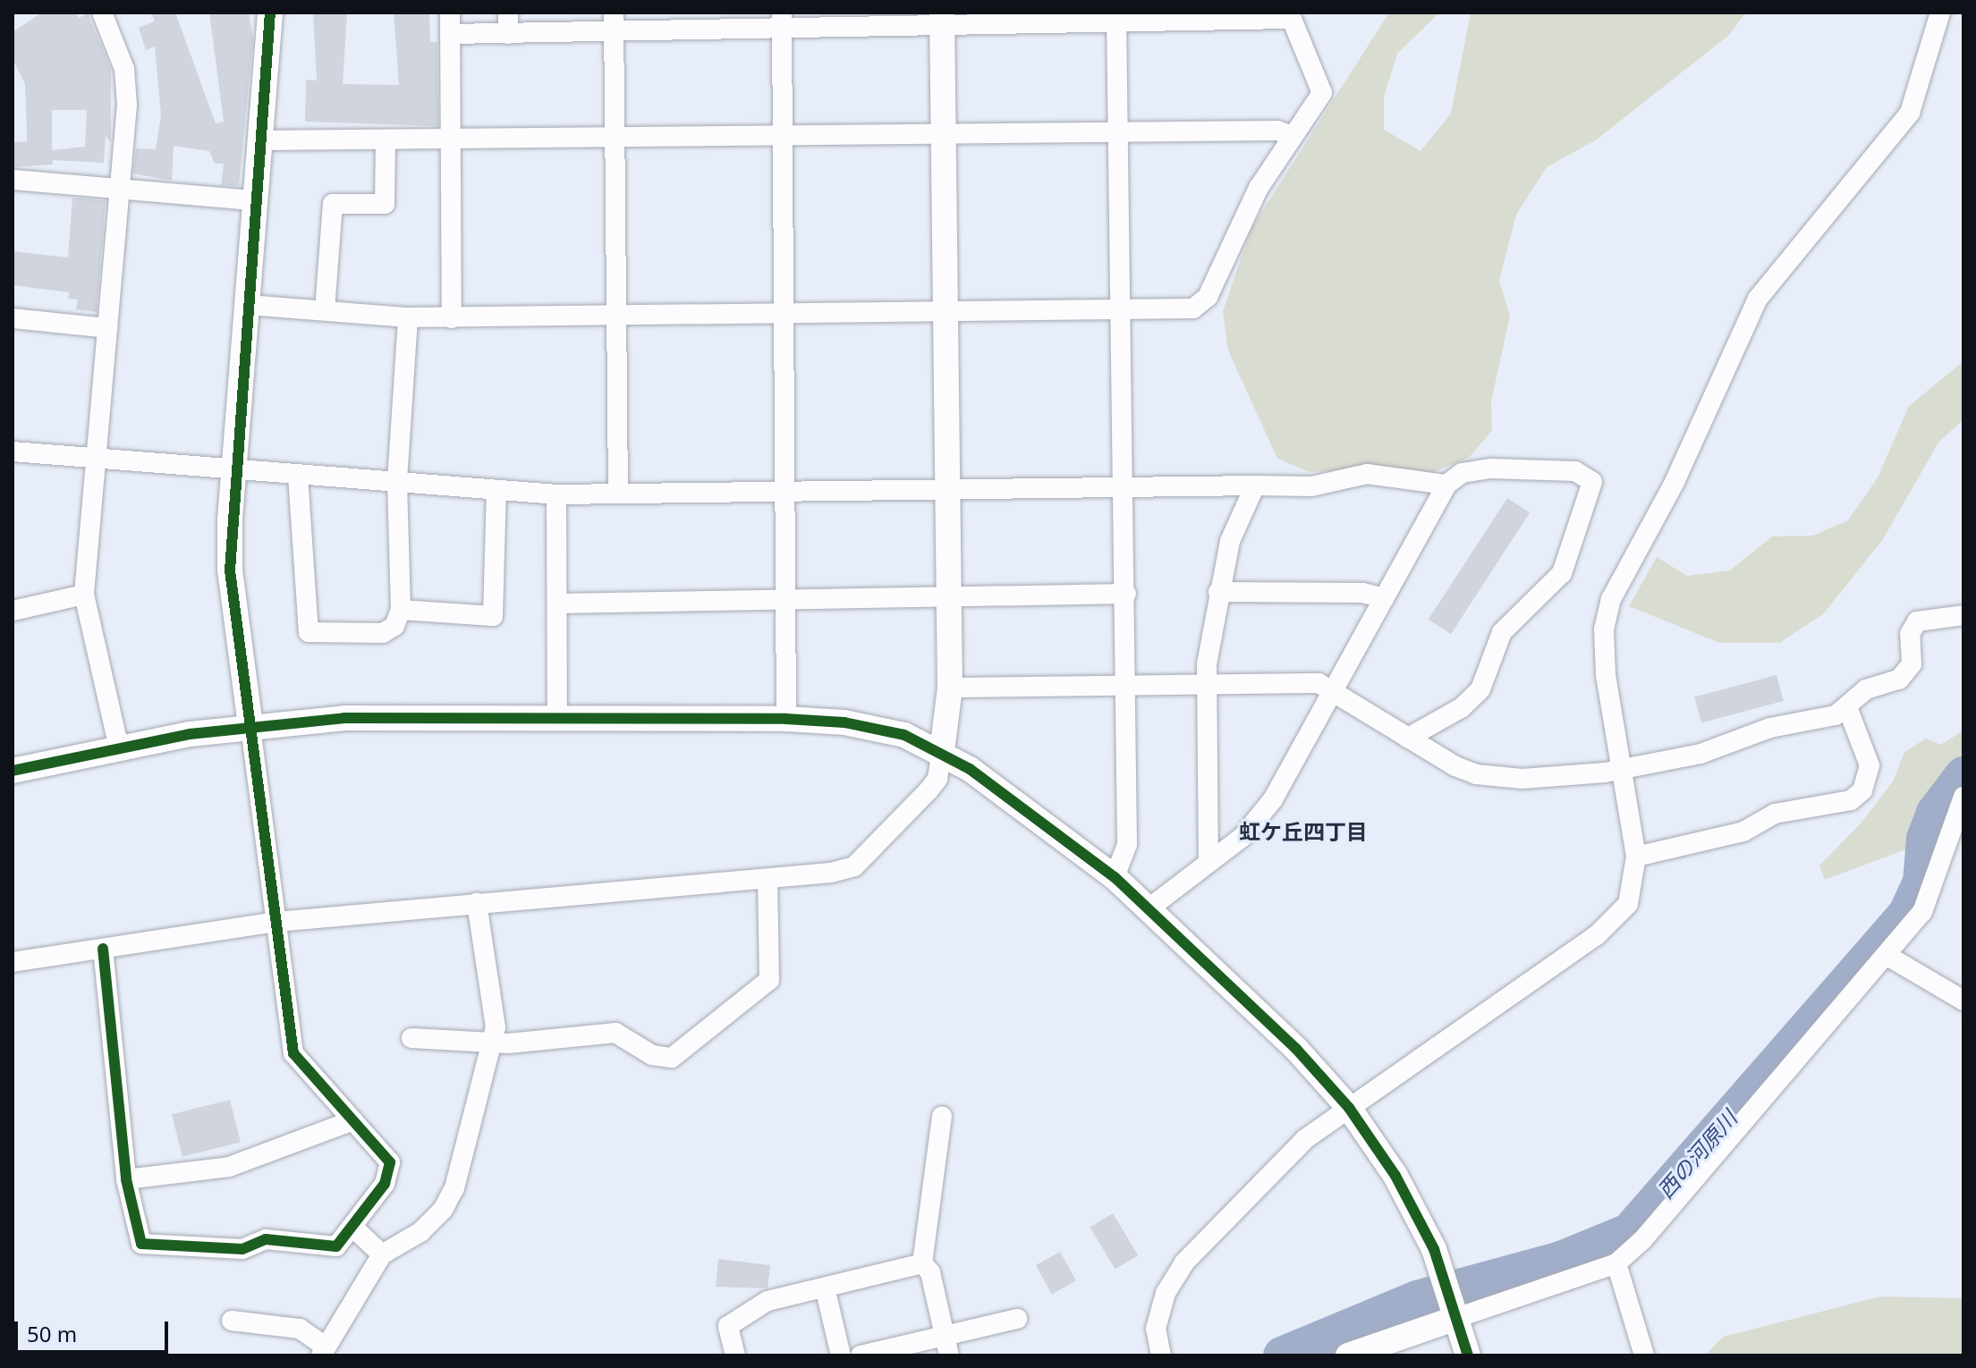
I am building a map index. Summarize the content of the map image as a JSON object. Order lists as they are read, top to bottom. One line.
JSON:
{"districts":["虹ケ丘四丁目"],"water":["西の河原川"],"scale_bar":"50 m"}
